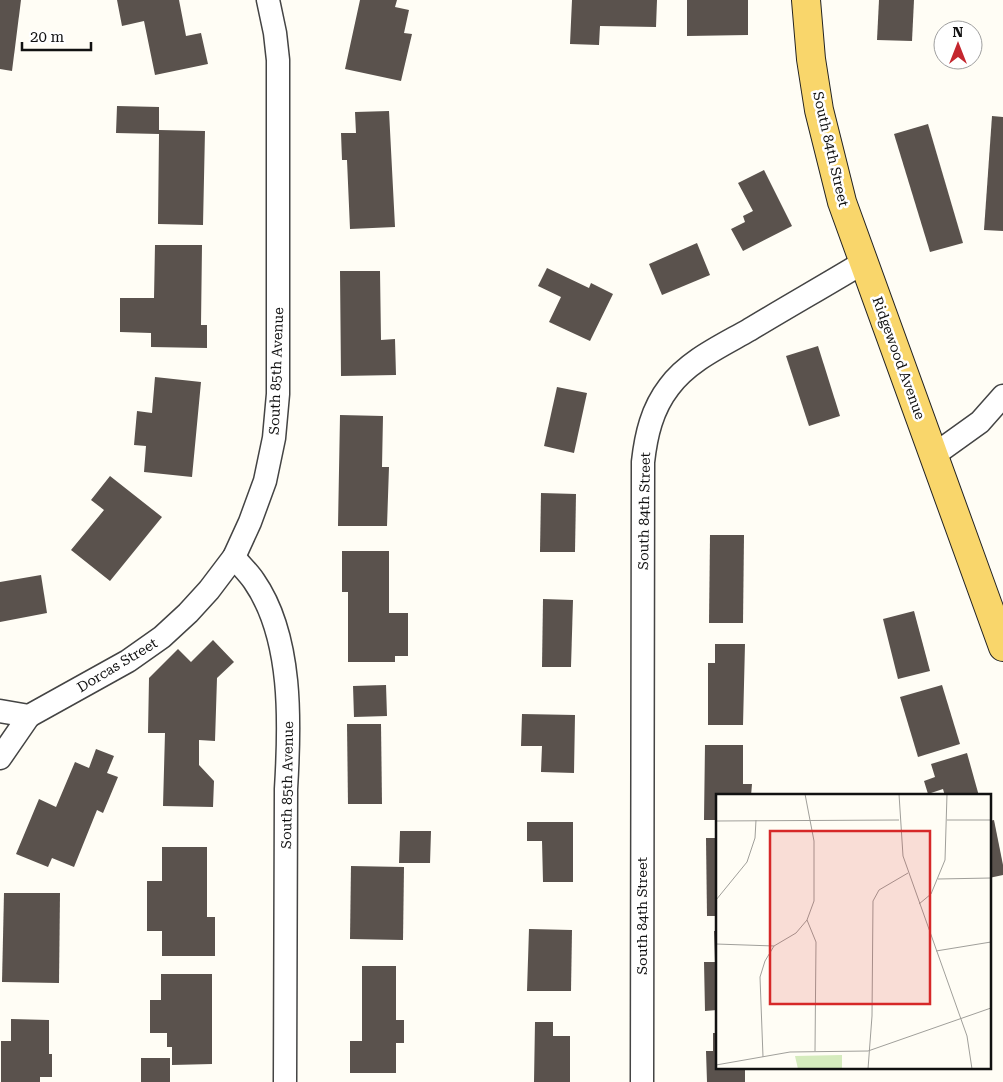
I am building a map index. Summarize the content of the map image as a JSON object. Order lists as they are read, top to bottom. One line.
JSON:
{"streets":{"main road":["South 84th Street","Ridgewood Avenue"],"street":["South 85th Avenue","Dorcas Street"]},"crossings":[["South 84th Street","Ridgewood Avenue"],["South 85th Avenue","Dorcas Street"]],"scale_bar":"20 m","north":"top"}
